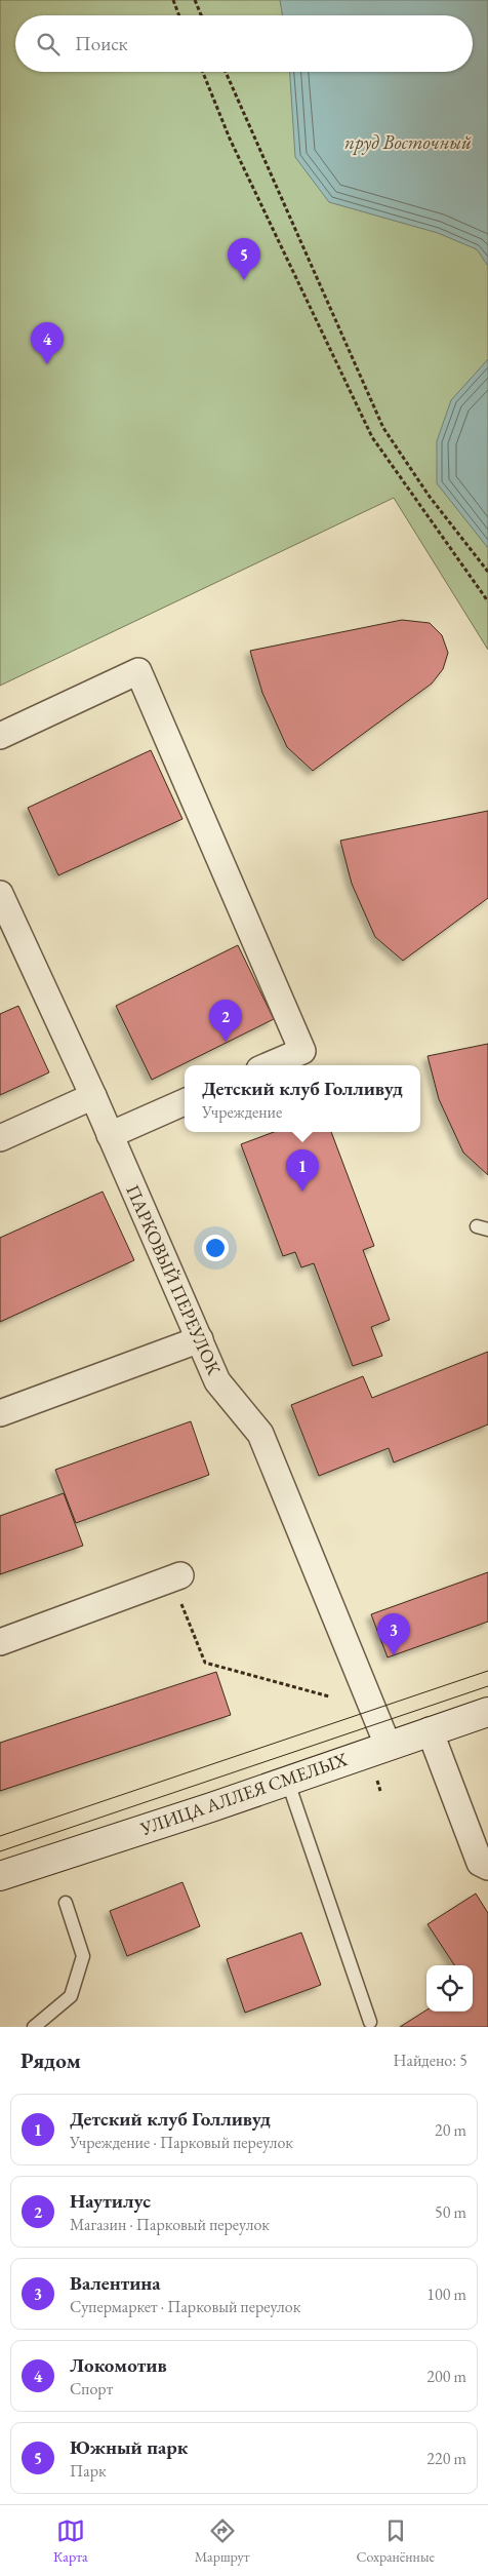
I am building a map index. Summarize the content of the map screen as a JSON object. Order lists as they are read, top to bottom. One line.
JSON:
{"streets":{"main road":["УЛИЦА АЛЛЕЯ СМЕЛЫХ"],"street":["ПАРКОВЫЙ ПЕРЕУЛОК"]},"crossings":[["ПАРКОВЫЙ ПЕРЕУЛОК","УЛИЦА АЛЛЕЯ СМЕЛЫХ"]],"water":["пруд Восточный"],"page":{"search":"Поиск","pins":["5","4","2","1","3"],"popup":["Детский клуб Голливуд","Учреждение"],"heading":["Рядом","Найдено: 5"],"list":[{"mark":"1","name":"Детский клуб Голливуд","note":"Учреждение · Парковый переулок","value":"20 m"},{"mark":"2","name":"Наутилус","note":"Магазин · Парковый переулок","value":"50 m"},{"mark":"3","name":"Валентина","note":"Супермаркет · Парковый переулок","value":"100 m"},{"mark":"4","name":"Локомотив","note":"Спорт","value":"200 m"},{"mark":"5","name":"Южный парк","note":"Парк","value":"220 m"}],"nav":["Карта","Маршрут","Сохранённые"]}}
